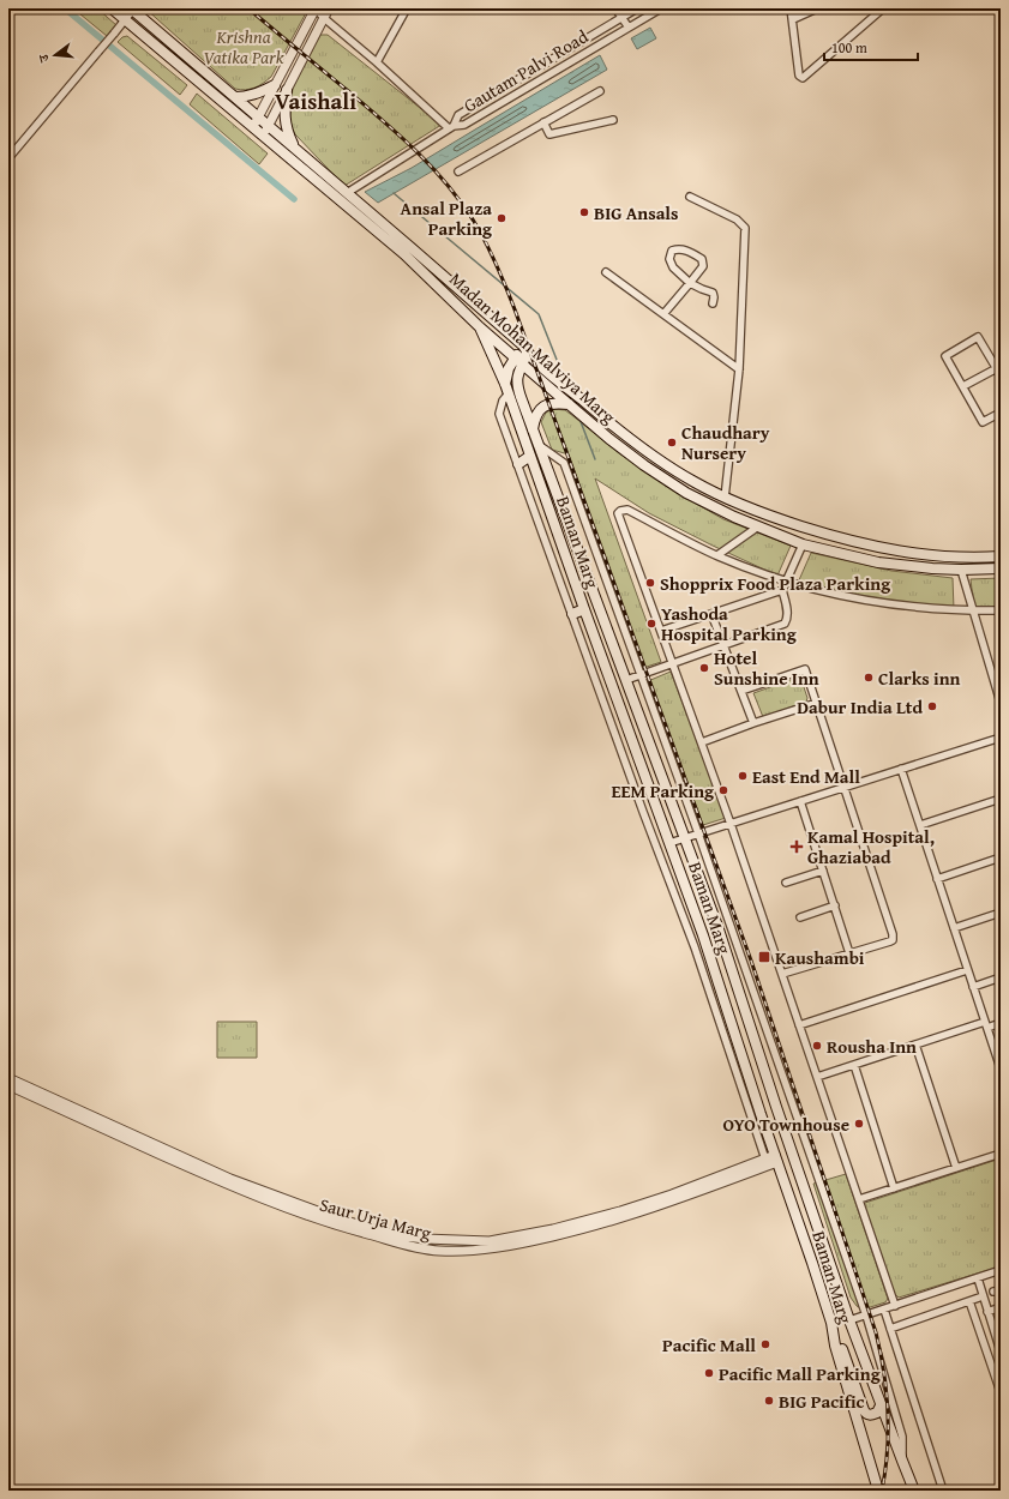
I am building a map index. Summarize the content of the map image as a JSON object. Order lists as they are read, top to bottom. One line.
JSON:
{"streets":{"main road":["Madan Mohan Malviya Marg","Baman Marg"],"street":["Gautam Palvi Road","Saur Urja Marg"]},"crossings":[["Gautam Palvi Road","Madan Mohan Malviya Marg"],["Madan Mohan Malviya Marg","Baman Marg"],["Baman Marg","Saur Urja Marg"]],"districts":["Vaishali"],"parks":["Krishna Vatika Park"],"places":{"other":["BIG Ansals","Ansal Plaza Parking","Chaudhary Nursery","Shopprix Food Plaza Parking","Yashoda Hospital Parking","Hotel Sunshine Inn","Clarks inn","Dabur India Ltd","East End Mall","EEM Parking","Rousha Inn","OYO Townhouse","Pacific Mall","Pacific Mall Parking","BIG Pacific"],"health":["Kamal Hospital, Ghaziabad"],"transit":["Kaushambi"]},"scale_bar":"100 m","north":"left"}
